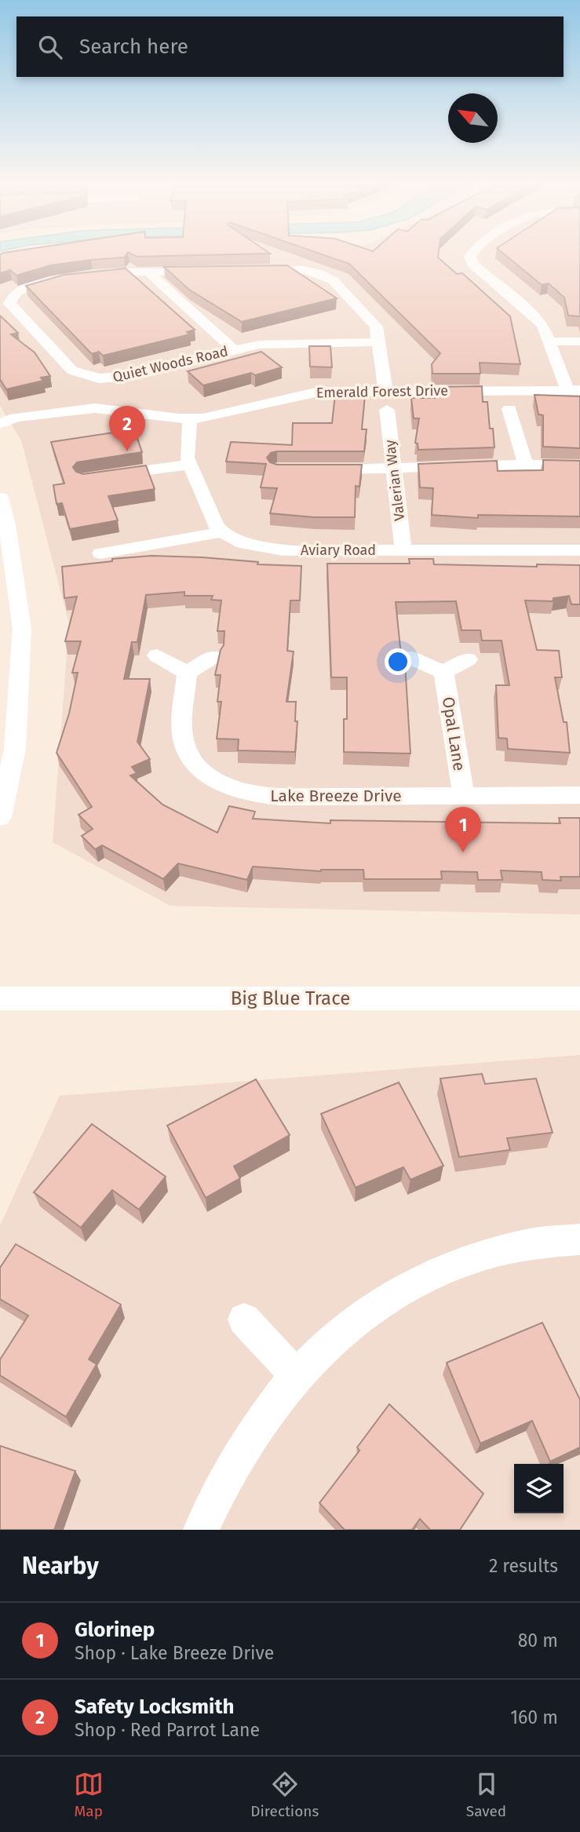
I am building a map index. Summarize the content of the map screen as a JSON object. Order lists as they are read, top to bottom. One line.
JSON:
{"streets":{"street":["Quiet Woods Road","Emerald Forest Drive","Valerian Way","Aviary Road","Opal Lane","Lake Breeze Drive","Big Blue Trace"]},"crossings":[["Emerald Forest Drive","Aviary Road"],["Valerian Way","Aviary Road"],["Opal Lane","Lake Breeze Drive"]],"north":"top left","page":{"search":"Search here","pins":["2","1"],"heading":["Nearby","2 results"],"list":[{"mark":"1","name":"Glorinep","note":"Shop · Lake Breeze Drive","value":"80 m"},{"mark":"2","name":"Safety Locksmith","note":"Shop · Red Parrot Lane","value":"160 m"}],"nav":["Map","Directions","Saved"]}}
